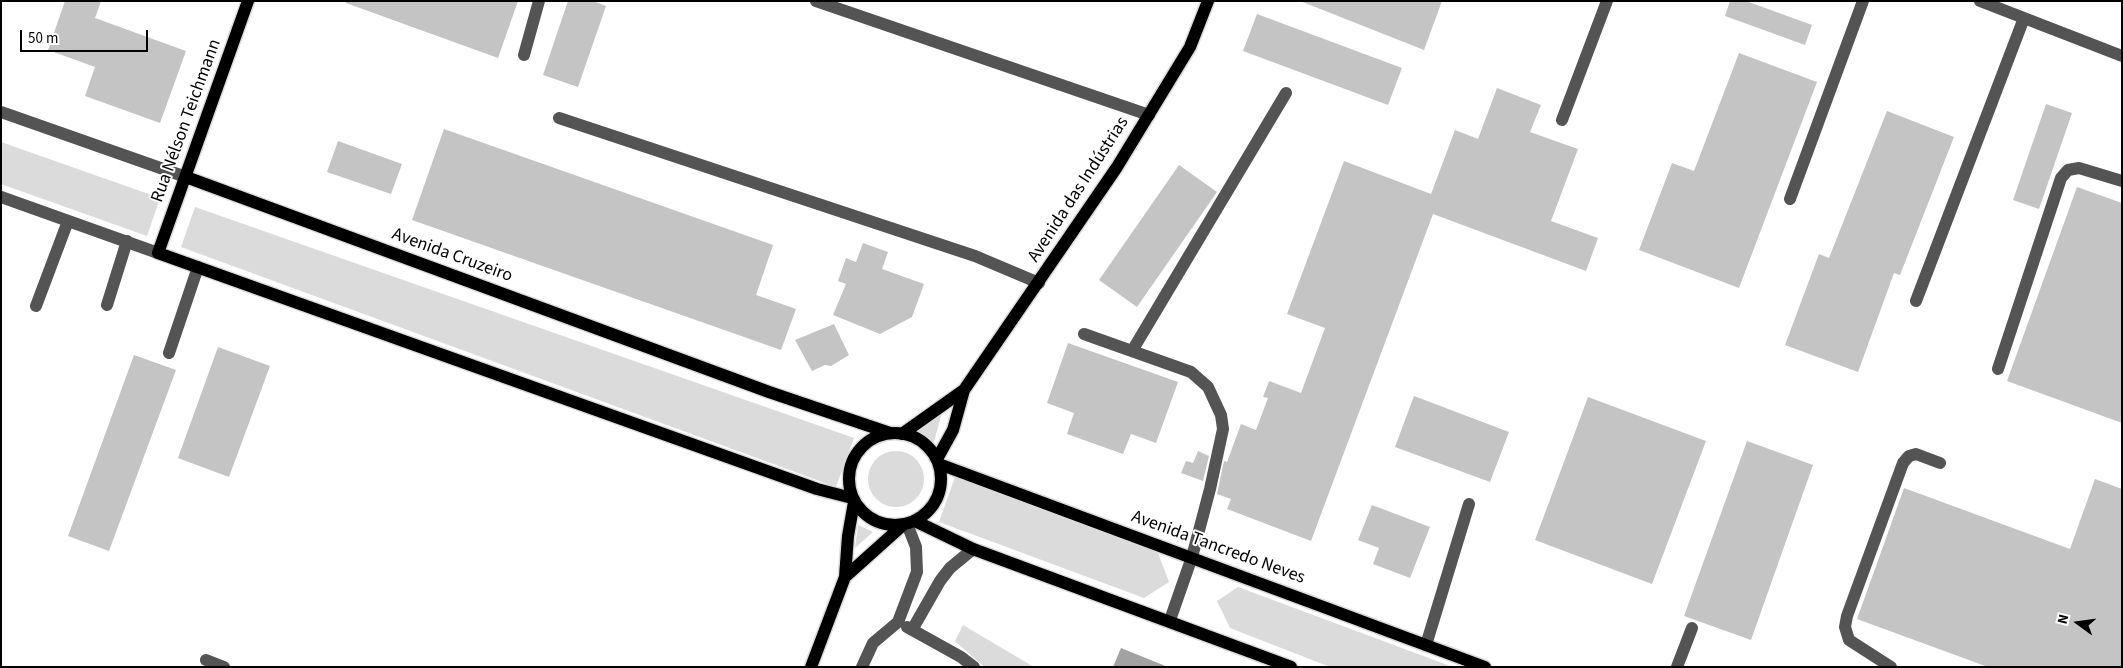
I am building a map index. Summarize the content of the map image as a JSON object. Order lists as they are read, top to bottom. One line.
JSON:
{"streets":{"main road":["Rua Nélson Teichmann","Avenida das Indústrias","Avenida Cruzeiro","Avenida Tancredo Neves"]},"crossings":[["Rua Nélson Teichmann","Avenida Cruzeiro"],["Avenida Cruzeiro","Avenida Tancredo Neves"]],"scale_bar":"50 m","north":"left"}
